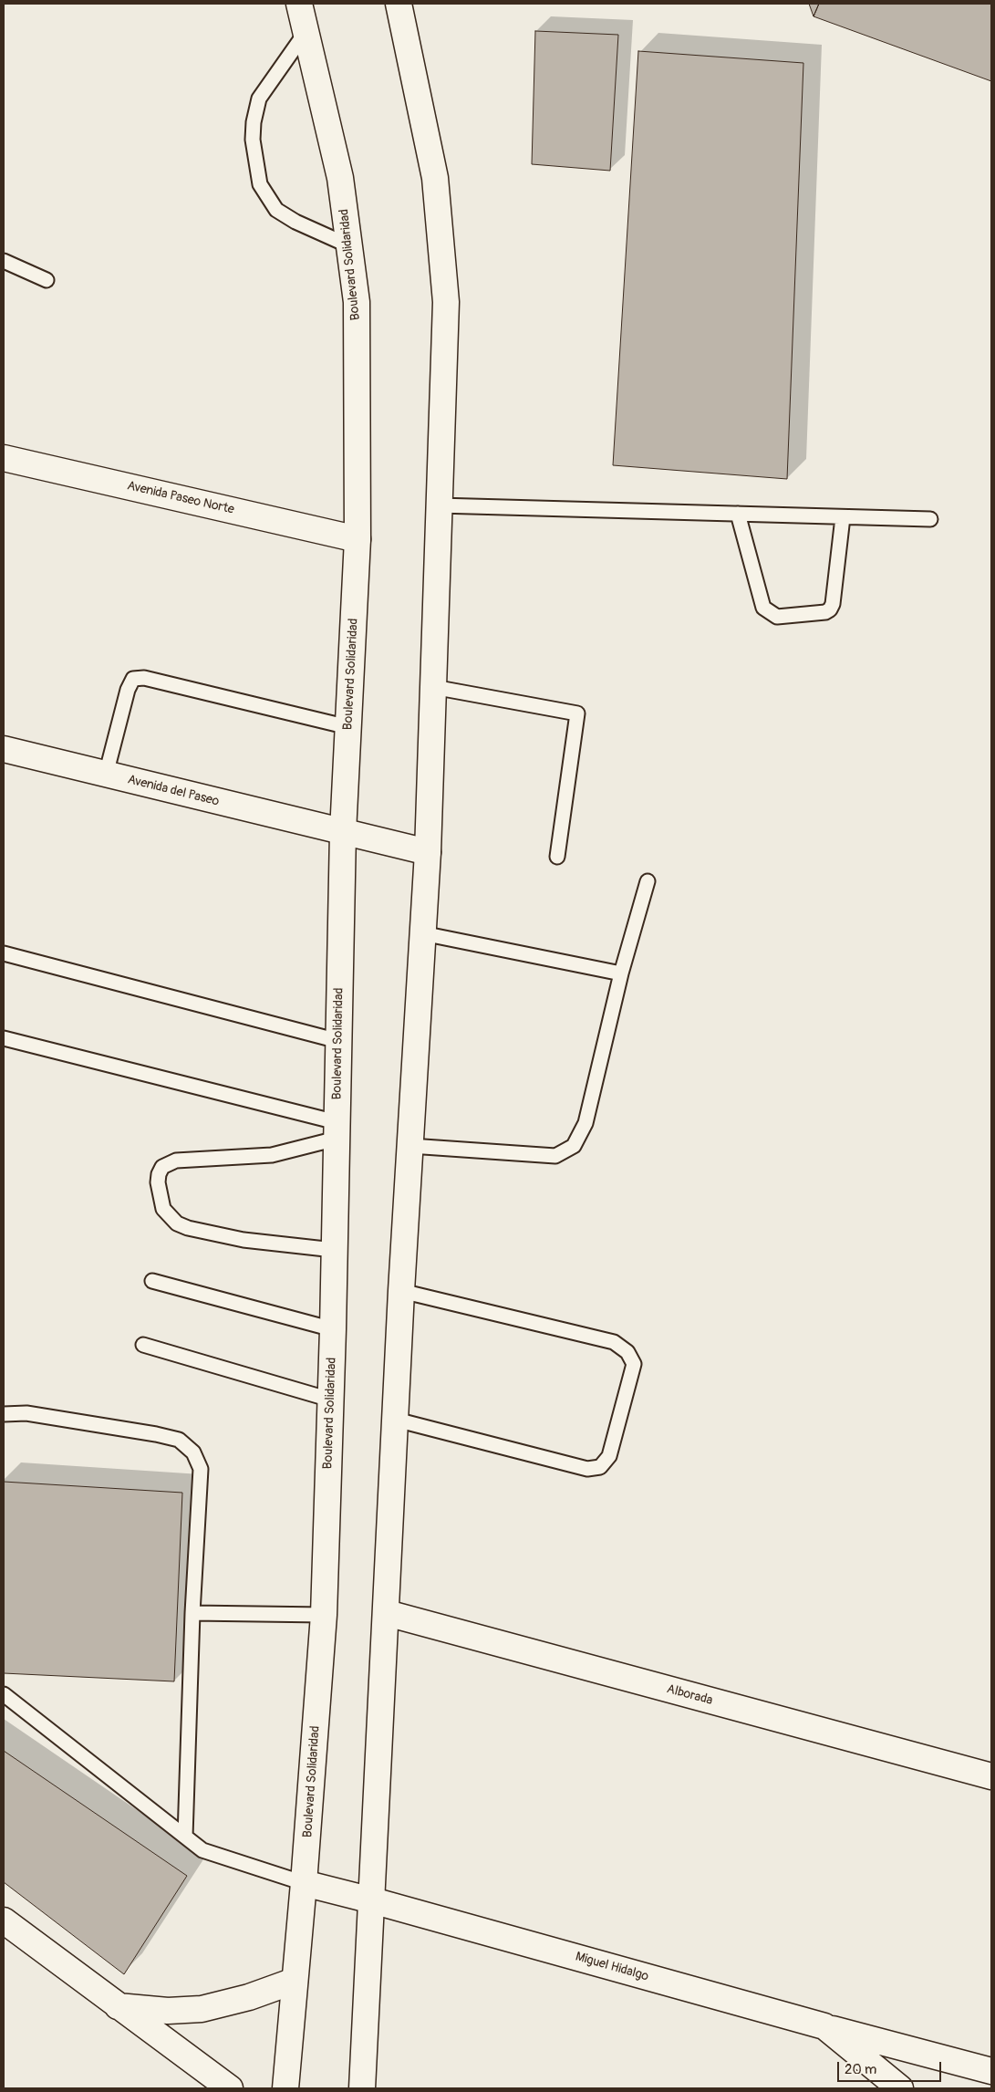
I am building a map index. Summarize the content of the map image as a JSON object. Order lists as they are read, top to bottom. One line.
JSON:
{"streets":{"main road":["Boulevard Solidaridad","Avenida Paseo Norte","Avenida del Paseo","Alborada","Miguel Hidalgo"]},"crossings":[["Boulevard Solidaridad","Avenida Paseo Norte"],["Boulevard Solidaridad","Avenida del Paseo"],["Boulevard Solidaridad","Miguel Hidalgo"]],"scale_bar":"20 m"}
